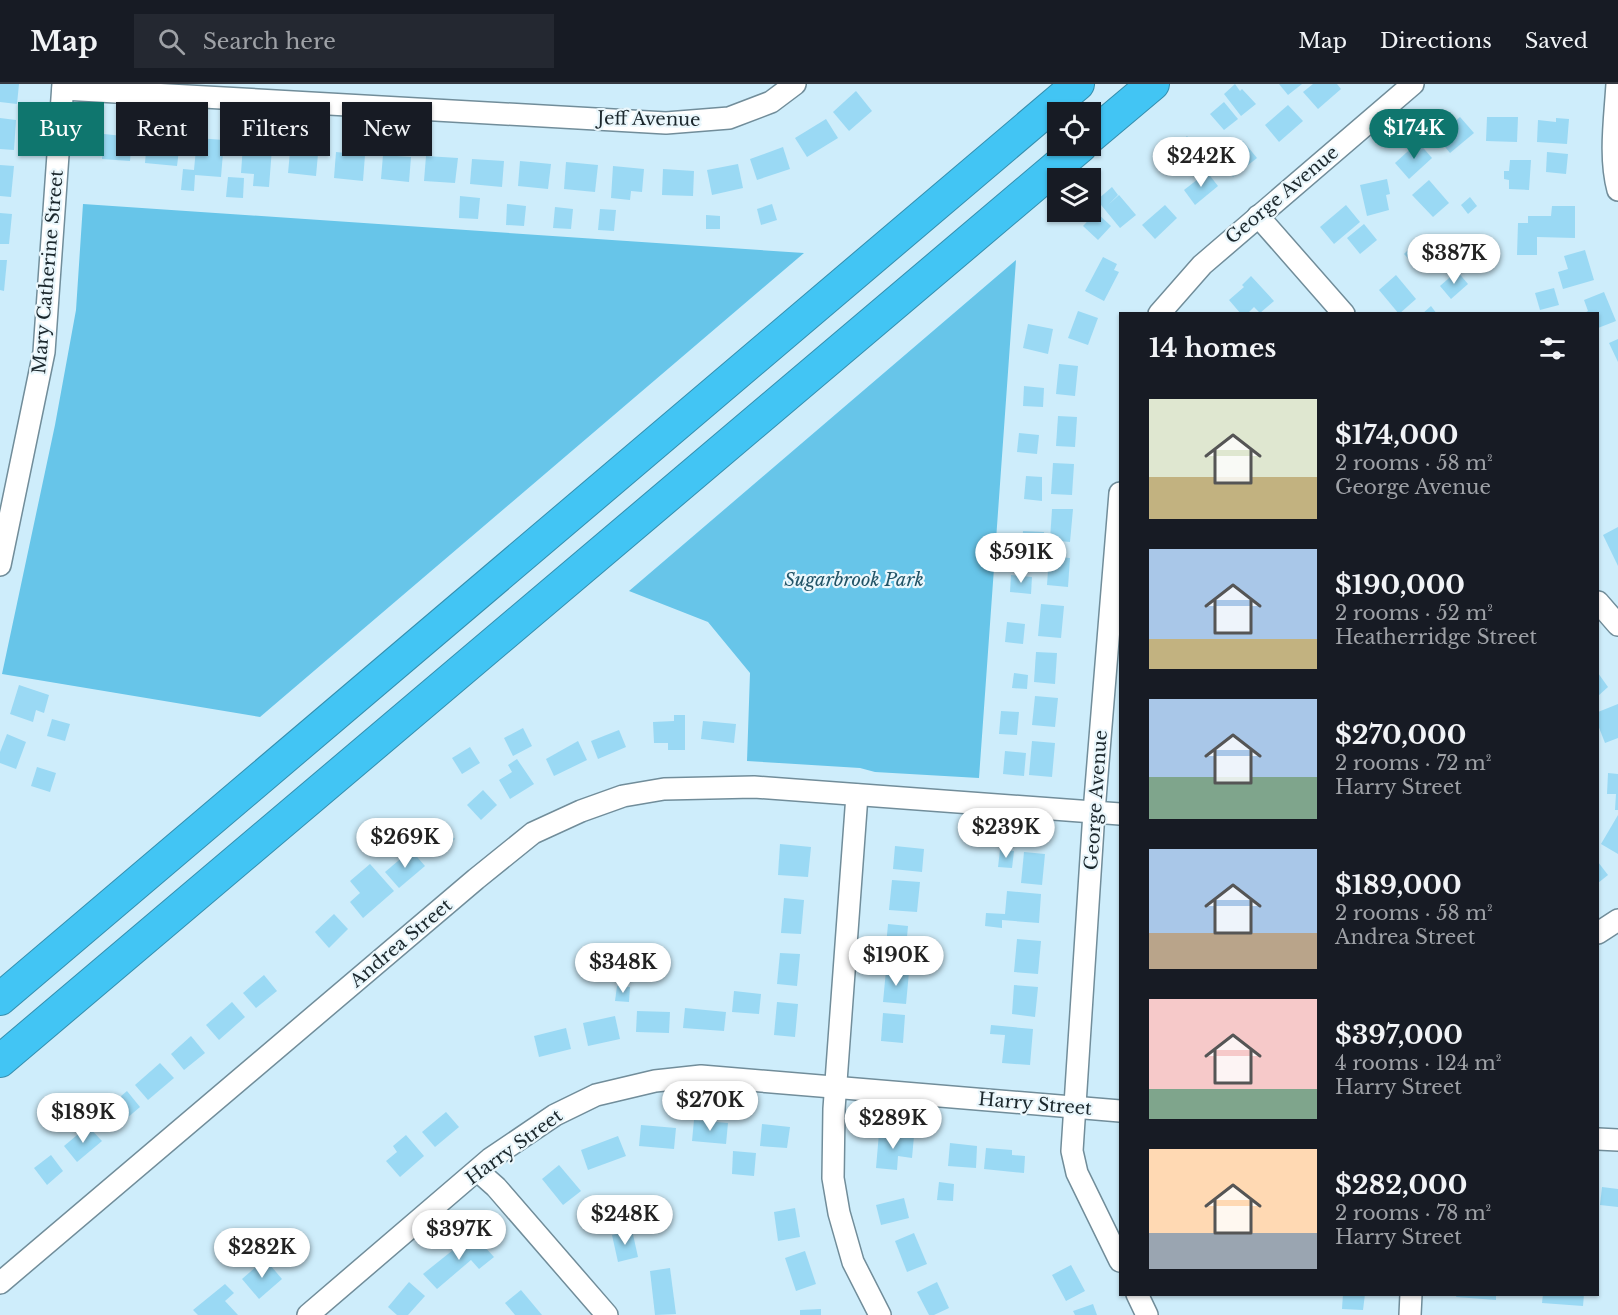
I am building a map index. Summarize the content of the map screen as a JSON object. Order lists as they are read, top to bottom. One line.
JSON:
{"streets":{"street":["Jeff Avenue","George Avenue","Mary Catherine Street","Andrea Street","Harry Street"]},"crossings":[["Jeff Avenue","Mary Catherine Street"],["George Avenue","Andrea Street"],["George Avenue","Harry Street"]],"parks":["Sugarbrook Park"],"page":{"header":"Map","search":"Search here","nav":["Map","Directions","Saved"],"chip":["Buy","Rent","Filters","New"],"price":["$174K","$242K","$387K","$591K","$239K","$269K","$190K","$348K","$270K","$189K","$289K","$248K","$397K","$282K"],"heading":"14 homes","list":[{"name":"$174,000","note":"2 rooms · 58 m² · George Avenue"},{"name":"$190,000","note":"2 rooms · 52 m² · Heatherridge Street"},{"name":"$270,000","note":"2 rooms · 72 m² · Harry Street"},{"name":"$189,000","note":"2 rooms · 58 m² · Andrea Street"},{"name":"$397,000","note":"4 rooms · 124 m² · Harry Street"},{"name":"$282,000","note":"2 rooms · 78 m² · Harry Street"}]}}
